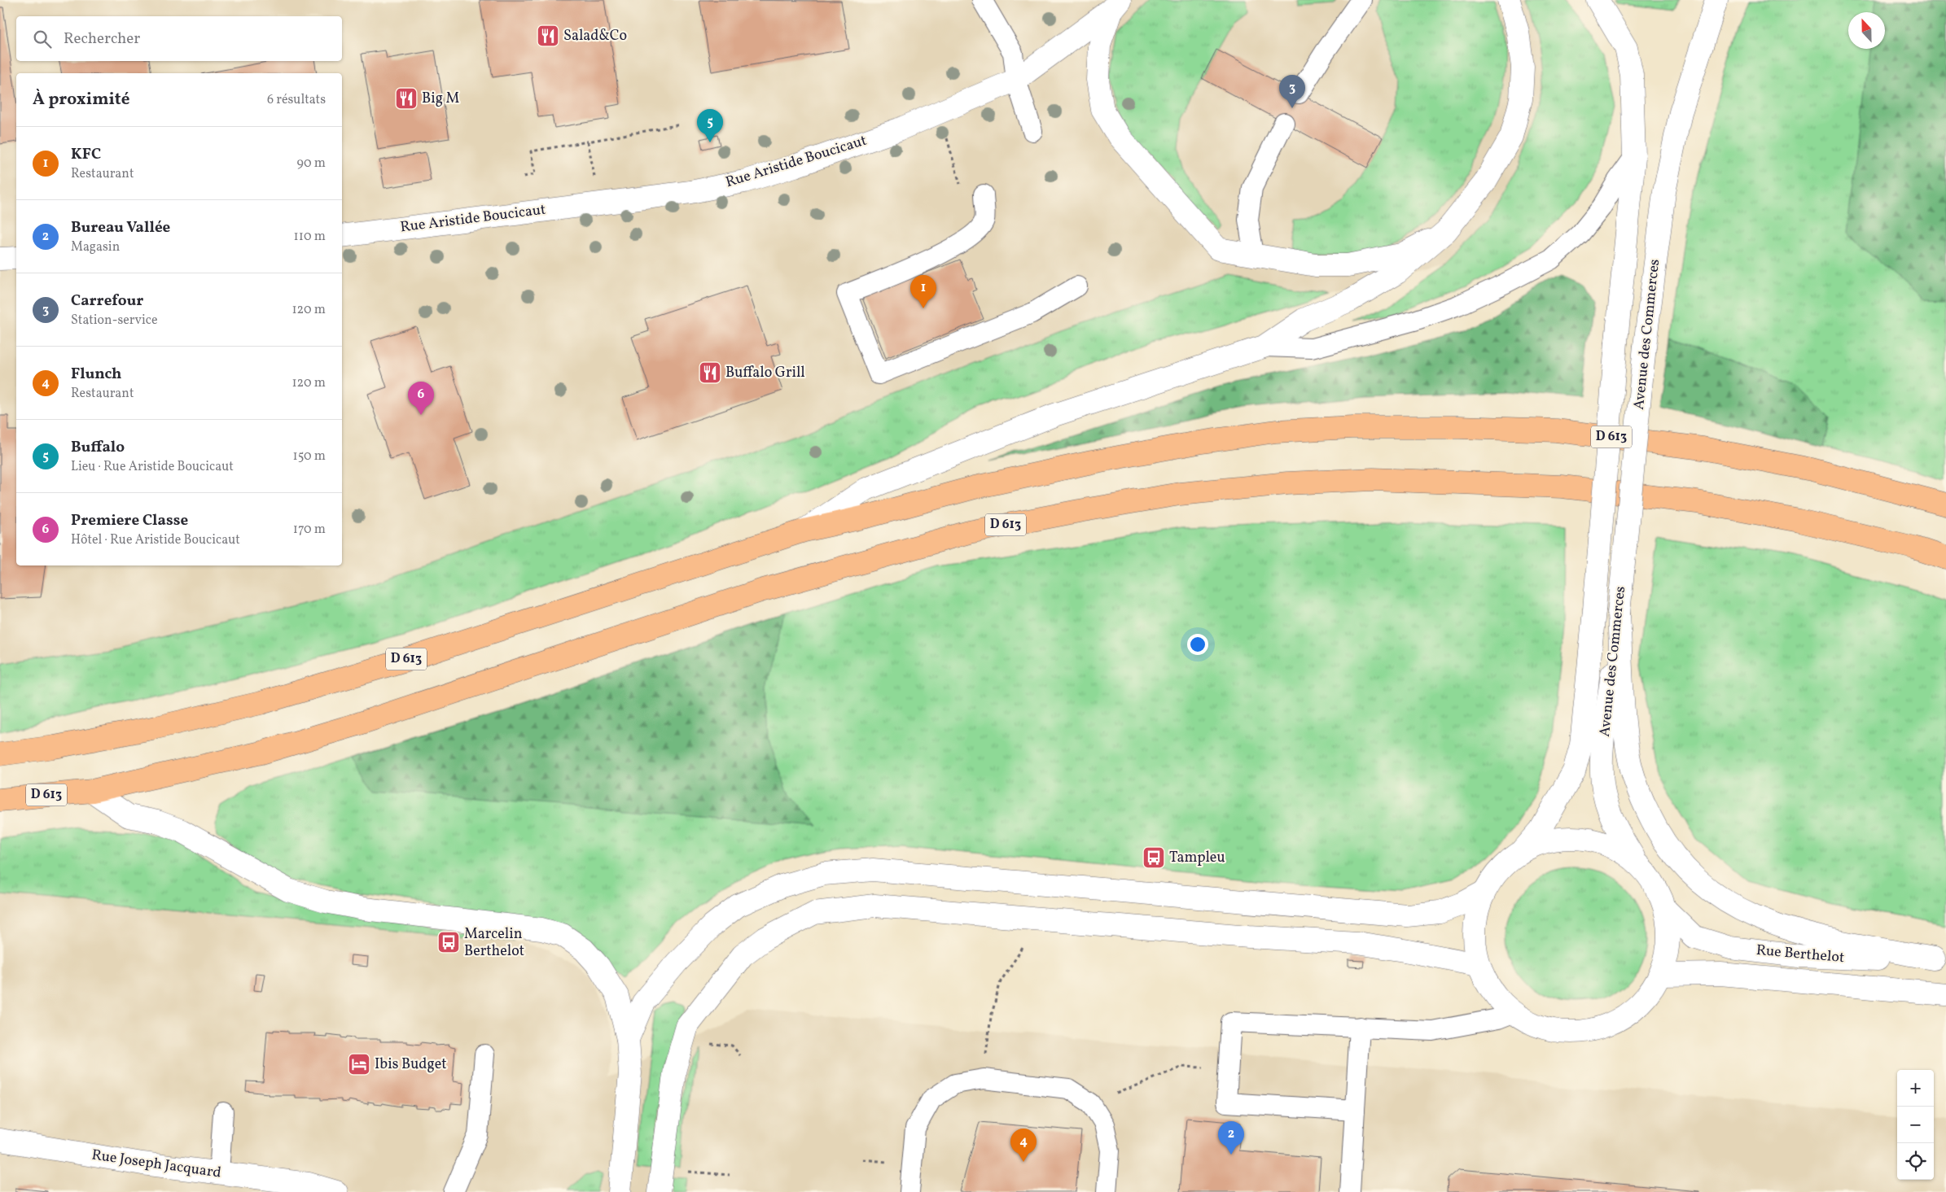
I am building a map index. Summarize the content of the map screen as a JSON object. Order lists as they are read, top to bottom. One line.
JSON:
{"streets":{"main road":["D 613"],"street":["Rue Aristide Boucicaut","Avenue des Commerces","Rue Berthelot","Rue Joseph Jacquard"]},"places":{"restaurant":["Salad&Co","Big M","Buffalo Grill"],"bus stop":["Tampleu","Marcelin Berthelot"],"hotel":["Ibis Budget"]},"north":"top","page":{"search":"Rechercher","heading":["À proximité","6 résultats"],"pins":["3","5","1","6","2","4"],"list":[{"mark":"1","name":"KFC","note":"Restaurant","value":"90 m"},{"mark":"2","name":"Bureau Vallée","note":"Magasin","value":"110 m"},{"mark":"3","name":"Carrefour","note":"Station-service","value":"120 m"},{"mark":"4","name":"Flunch","note":"Restaurant","value":"120 m"},{"mark":"5","name":"Buffalo","note":"Lieu · Rue Aristide Boucicaut","value":"150 m"},{"mark":"6","name":"Premiere Classe","note":"Hôtel · Rue Aristide Boucicaut","value":"170 m"}],"map_buttons":["+","−"]}}
